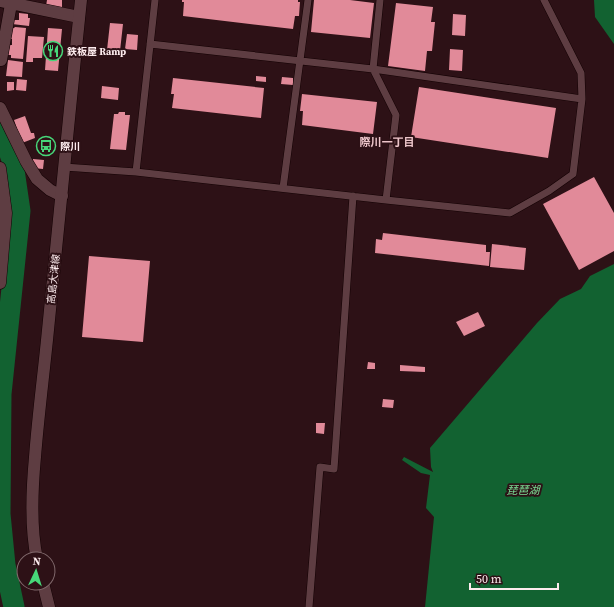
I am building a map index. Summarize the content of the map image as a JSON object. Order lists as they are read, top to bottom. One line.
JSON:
{"streets":{"main road":["高島大津線"]},"districts":["際川一丁目"],"water":["琵琶湖"],"places":{"restaurant":["鉄板屋 Ramp"],"bus stop":["際川"]},"scale_bar":"50 m","north":"top"}
